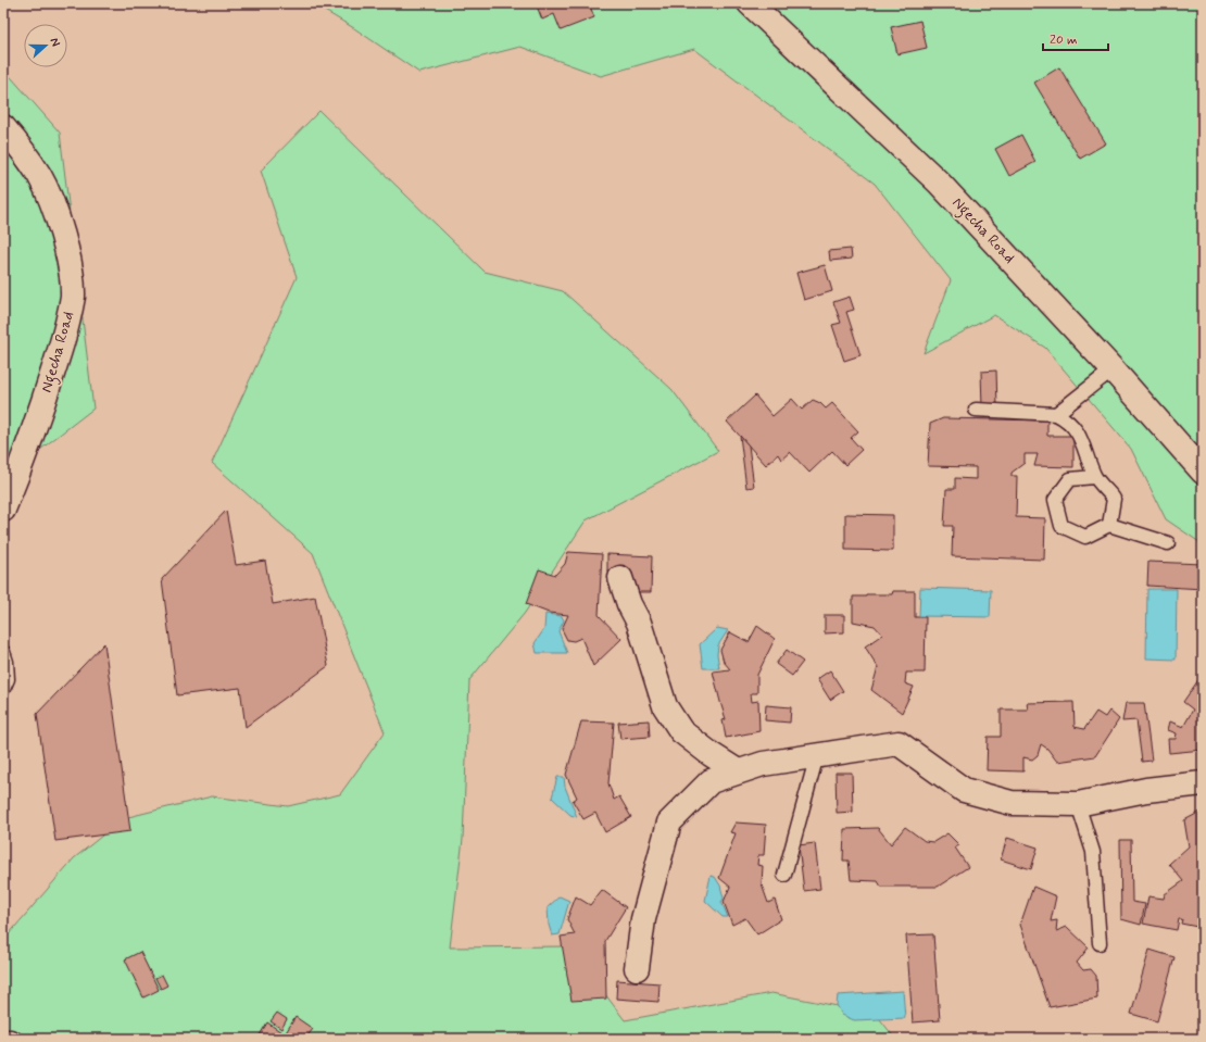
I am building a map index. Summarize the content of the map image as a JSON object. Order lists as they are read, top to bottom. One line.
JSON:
{"streets":{"street":["Ngecha Road"]},"scale_bar":"20 m","north":"right"}
